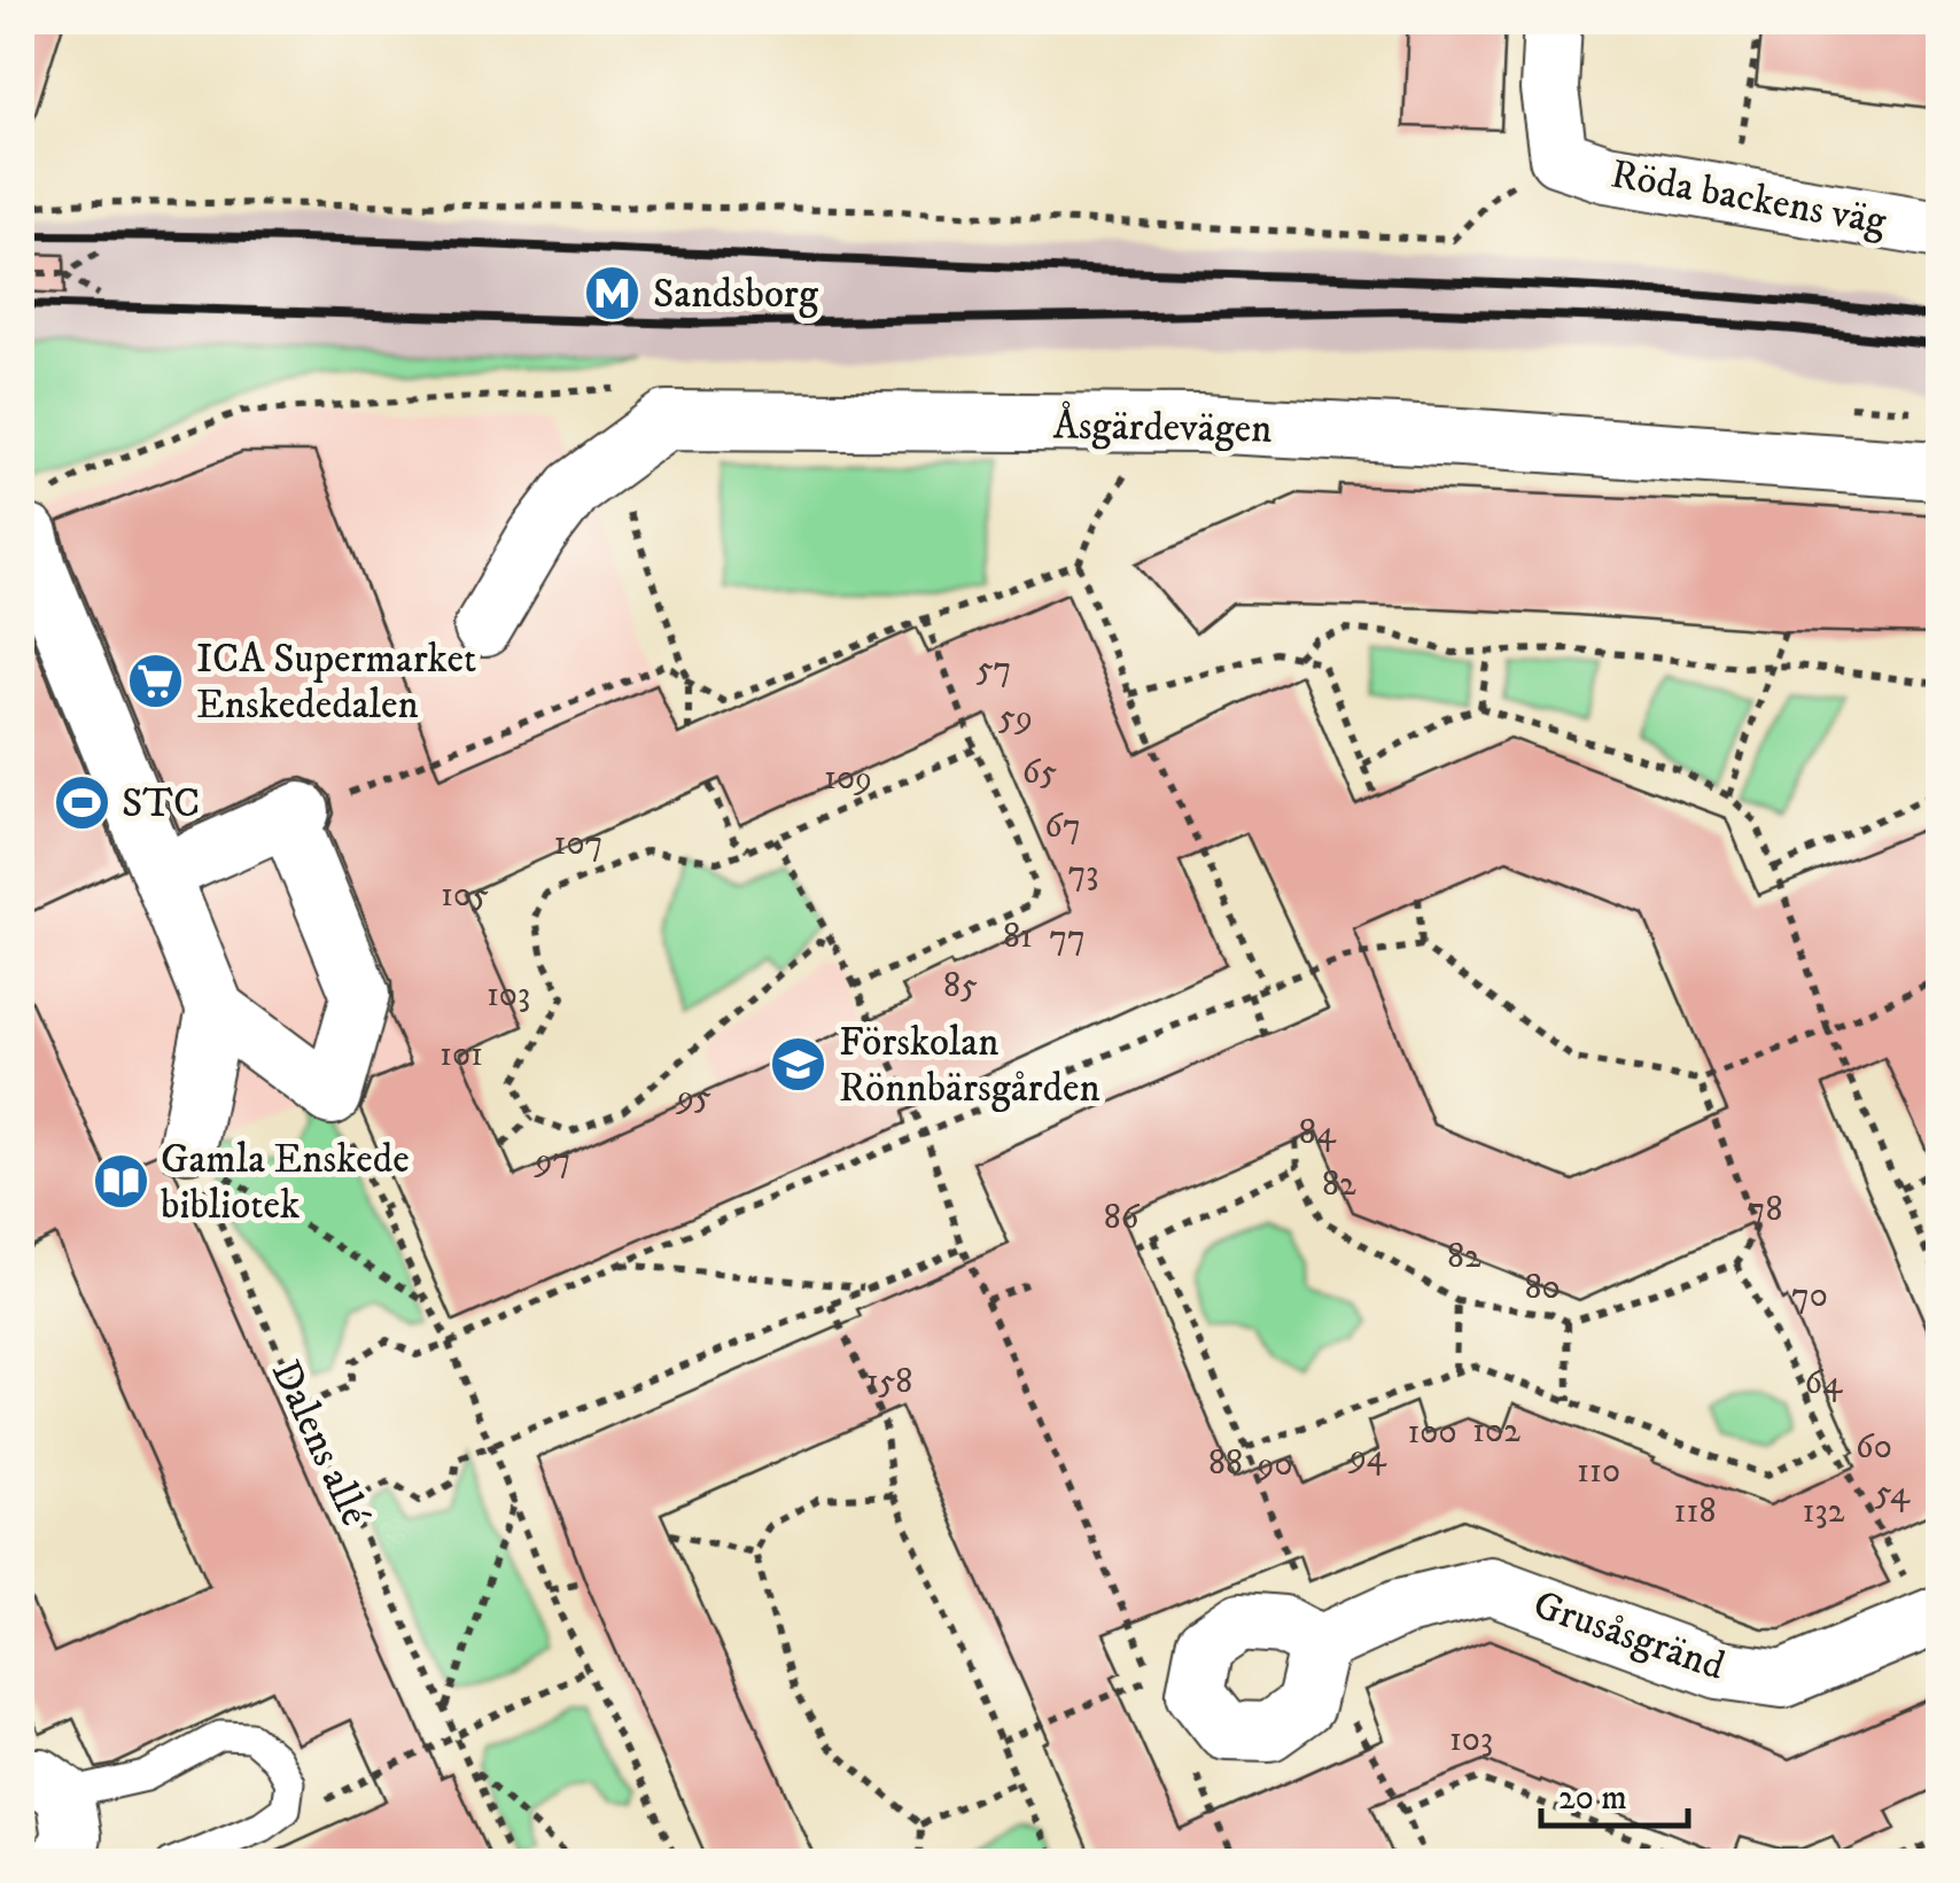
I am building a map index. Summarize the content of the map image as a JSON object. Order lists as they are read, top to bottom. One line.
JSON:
{"streets":{"street":["Röda backens väg","Åsgärdevägen","Grusåsgränd"],"path":["Dalens allé"]},"places":{"metro station":["Sandsborg"],"supermarket":["ICA Supermarket Enskededalen"],"sports":["STC"],"school or university":["Förskolan Rönnbärsgården"],"library":["Gamla Enskede bibliotek"]},"house_numbers":["57","59","65","109","67","107","73","105","81","77","85","103","101","95","84","97","82","78","86","82","80","70","158","64","102","100","60","94","88","90","110","54","118","132","103"],"scale_bar":"20 m"}
